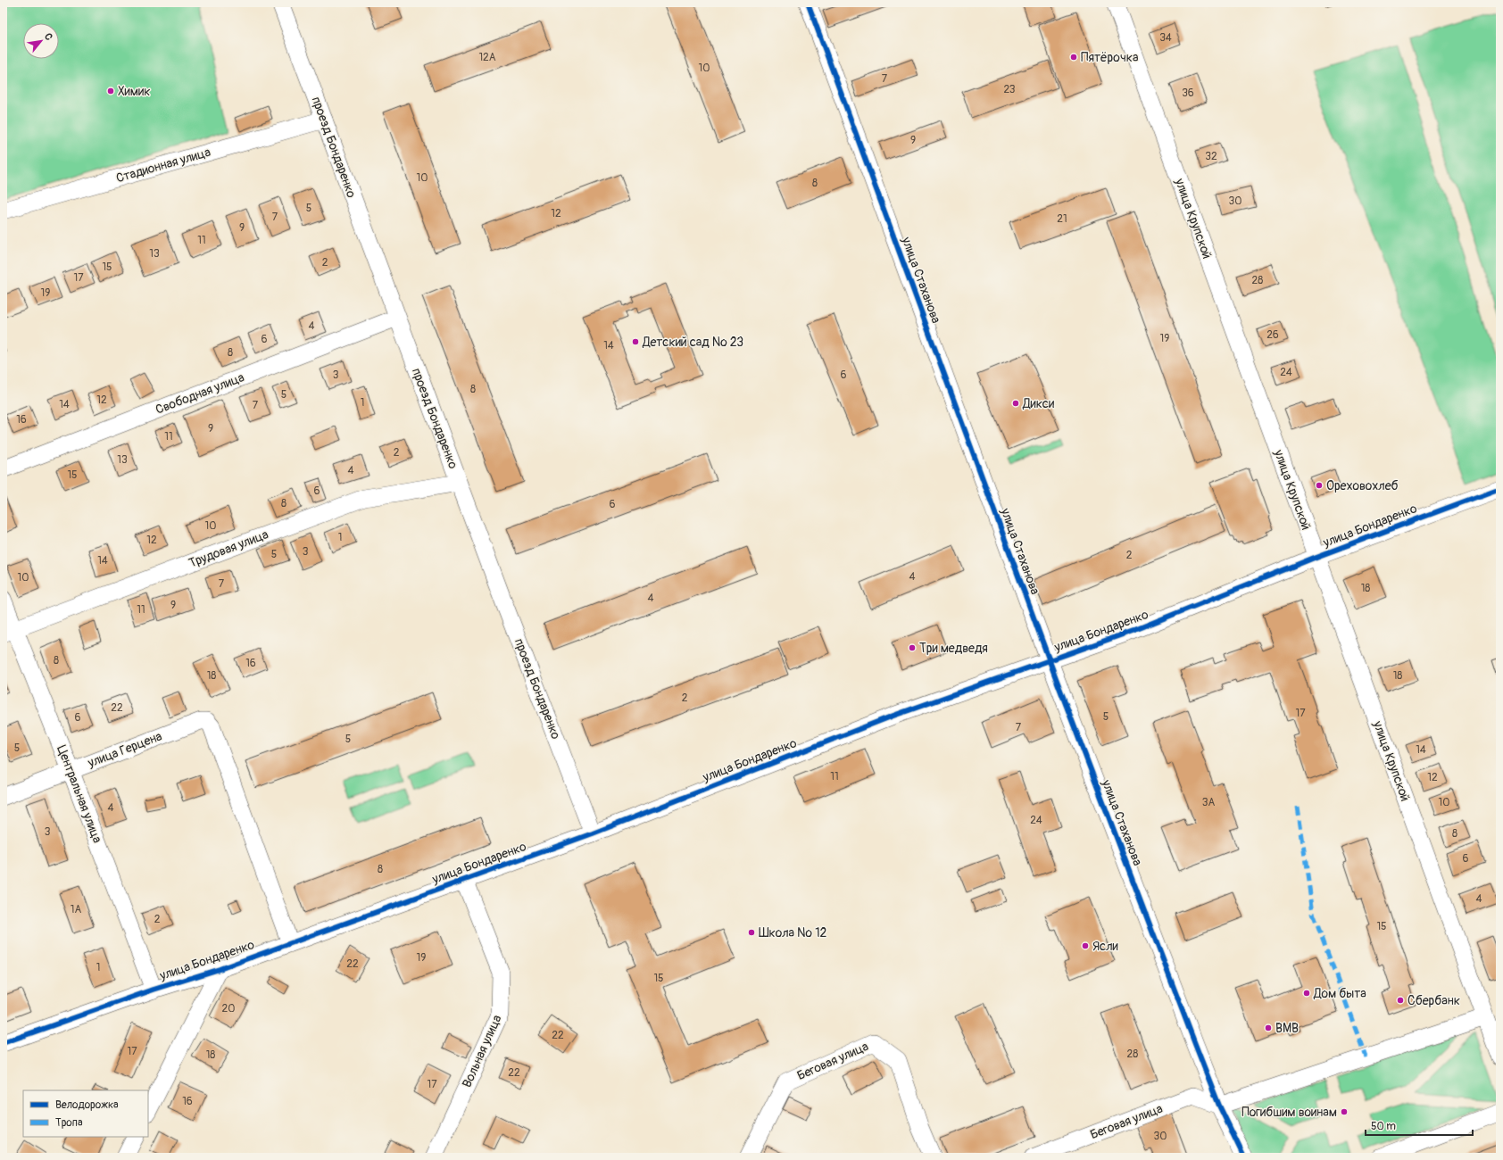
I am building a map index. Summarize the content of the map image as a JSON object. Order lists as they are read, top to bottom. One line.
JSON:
{"streets":{"street":["проезд Бондаренко","Стадионная улица","улица Крупской","улица Стаханова","Свободная улица","улица Бондаренко","Трудовая улица","улица Герцена","Центральная улица","Вольная улица","Беговая улица"]},"crossings":[["проезд Бондаренко","Стадионная улица"],["проезд Бондаренко","Свободная улица"],["проезд Бондаренко","улица Бондаренко"],["проезд Бондаренко","Трудовая улица"],["улица Крупской","улица Бондаренко"],["улица Стаханова","улица Бондаренко"],["улица Стаханова","Беговая улица"],["улица Бондаренко","улица Герцена"],["улица Бондаренко","Центральная улица"],["улица Бондаренко","Вольная улица"],["Трудовая улица","Центральная улица"],["улица Герцена","Центральная улица"]],"places":["Пятёрочка","Химик","Детский сад № 23","Дикси","Ореховохлеб","Три медведя","Школа № 12","Ясли","Дом быта","Сбербанк","ВМВ","Погибшим воинам"],"house_numbers":["34","12А","10","7","23","36","9","32","10","8","30","5","12","7","21","9","11","13","2","15","17","28","19","4","26","19","6","14","8","24","3","6","8","5","12","1","14","7","16","9","11","2","13","4","15","6","8","6","10","1","12","3","5","2","14","4","10","7","18","4","9","11","8","16","18","18","2","22","17","5","6","7","5","5","14","11","12","3А","10","4","24","3","8","6","8","4","1А","2","15","19","22","1","15","20","22","17","28","18","22","17","16","30"],"legend":["Велодорожка","Тропа"],"scale_bar":"50 m","north":"top right"}
